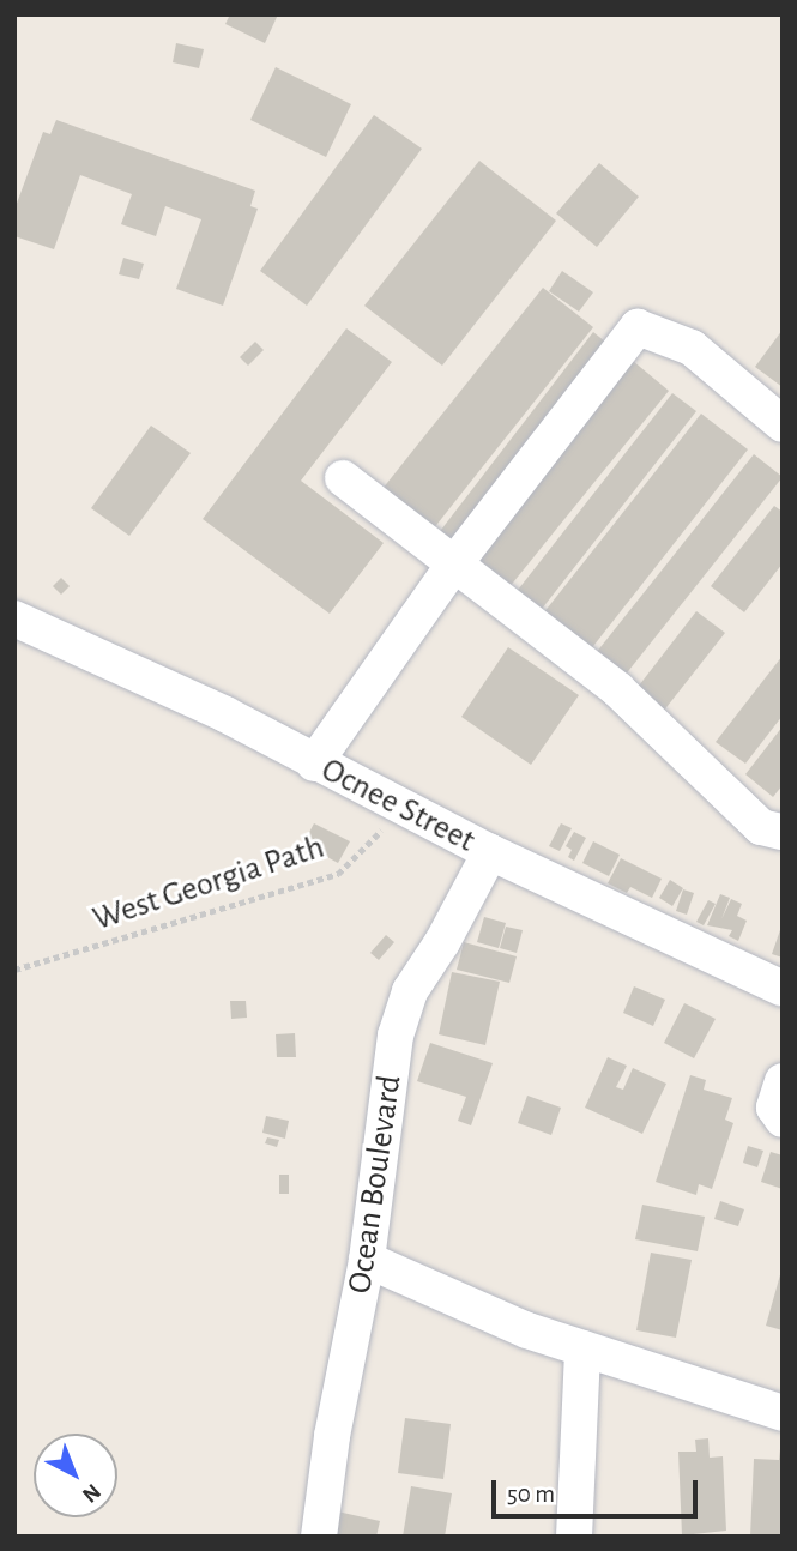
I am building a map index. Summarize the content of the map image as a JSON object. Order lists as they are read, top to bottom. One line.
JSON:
{"streets":{"street":["Ocnee Street","Ocean Boulevard"],"path":["West Georgia Path"]},"crossings":[["Ocnee Street","Ocean Boulevard"]],"scale_bar":"50 m","north":"bottom right"}
